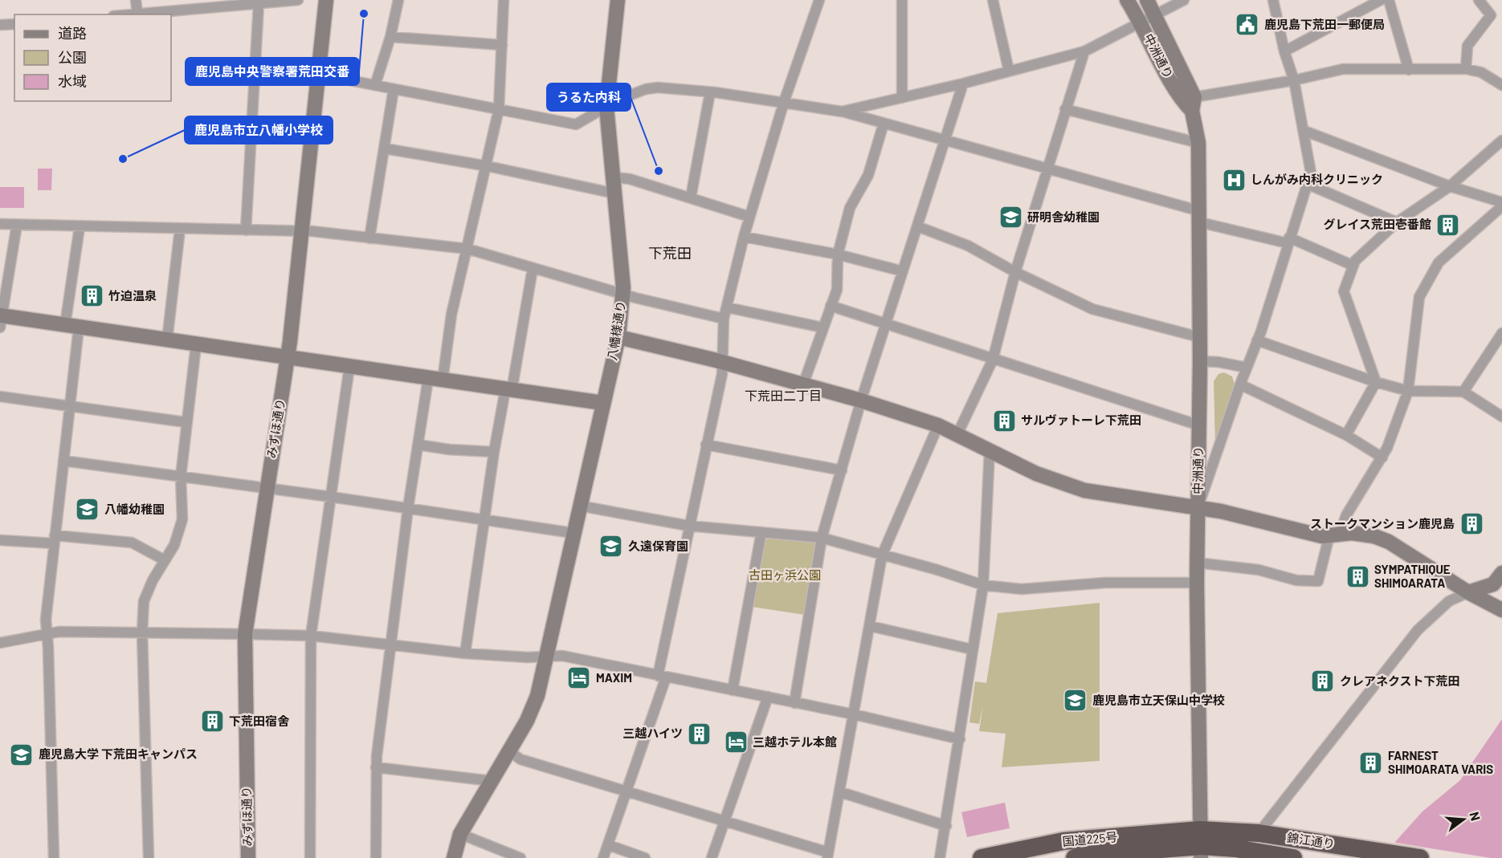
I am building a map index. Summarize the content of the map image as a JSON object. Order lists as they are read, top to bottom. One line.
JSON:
{"streets":{"highway":["国道225号","錦江通り"],"street":["中洲通り","八幡様通り","みずほ通り"]},"crossings":[["中洲通り","国道225号"],["中洲通り","錦江通り"],["国道225号","錦江通り"]],"districts":["下荒田","下荒田二丁目"],"parks":["古田ヶ浜公園"],"places":{"other":["鹿児島中央警察署荒田交番","鹿児島市立八幡小学校","うるた内科"],"public building":["鹿児島下荒田一郵便局"],"hospital":["しんがみ内科クリニック"],"school or university":["研明舎幼稚園","八幡幼稚園","久遠保育園","鹿児島市立天保山中学校","鹿児島大学 下荒田キャンパス"],"building":["グレイス荒田壱番館","竹迫温泉","サルヴァトーレ下荒田","ストークマンション鹿児島","SYMPATHIQUE SHIMOARATA","クレアネクスト下荒田","下荒田宿舍","三越ハイツ","FARNEST SHIMOARATA VARIS"],"hotel":["MAXIM","三越ホテル本館"]},"legend":["道路","公園","水域"],"north":"right"}
